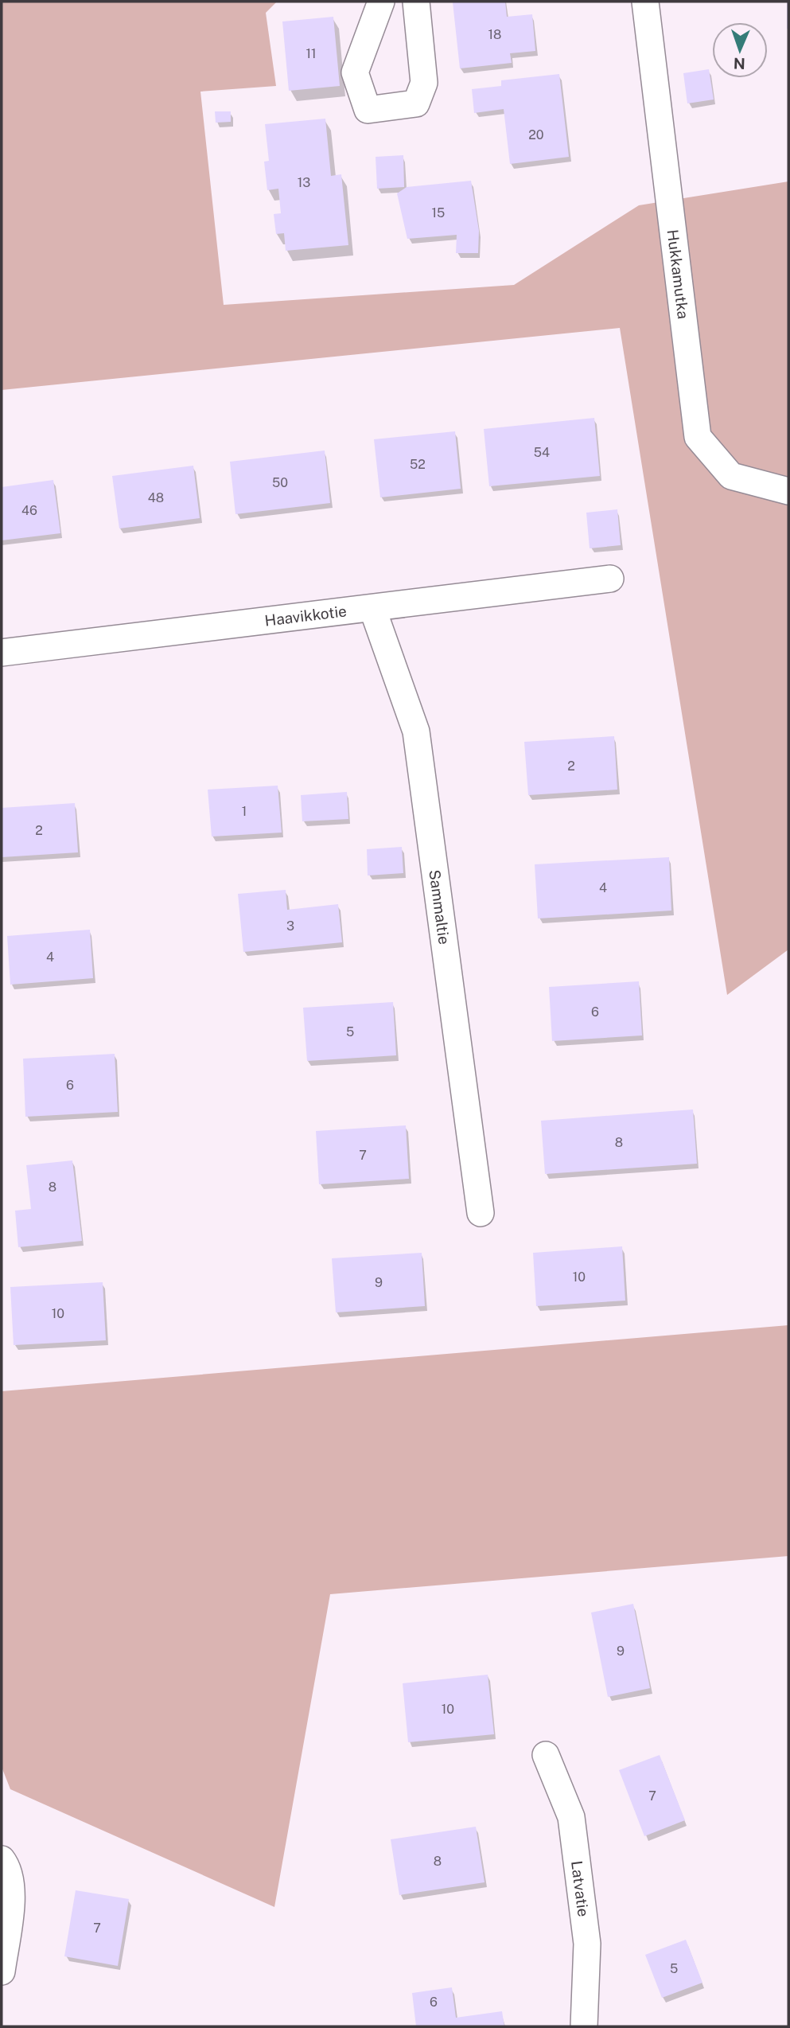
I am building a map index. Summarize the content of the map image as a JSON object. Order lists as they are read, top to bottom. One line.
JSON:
{"streets":{"street":["Hukkamutka","Haavikkotie","Sammaltie","Latvatie"]},"crossings":[["Haavikkotie","Sammaltie"]],"house_numbers":["18","11","20","13","15","54","52","50","48","46","2","1","2","4","3","4","6","5","6","8","7","8","10","9","10","9","10","7","8","7","5","6"],"north":"bottom"}
